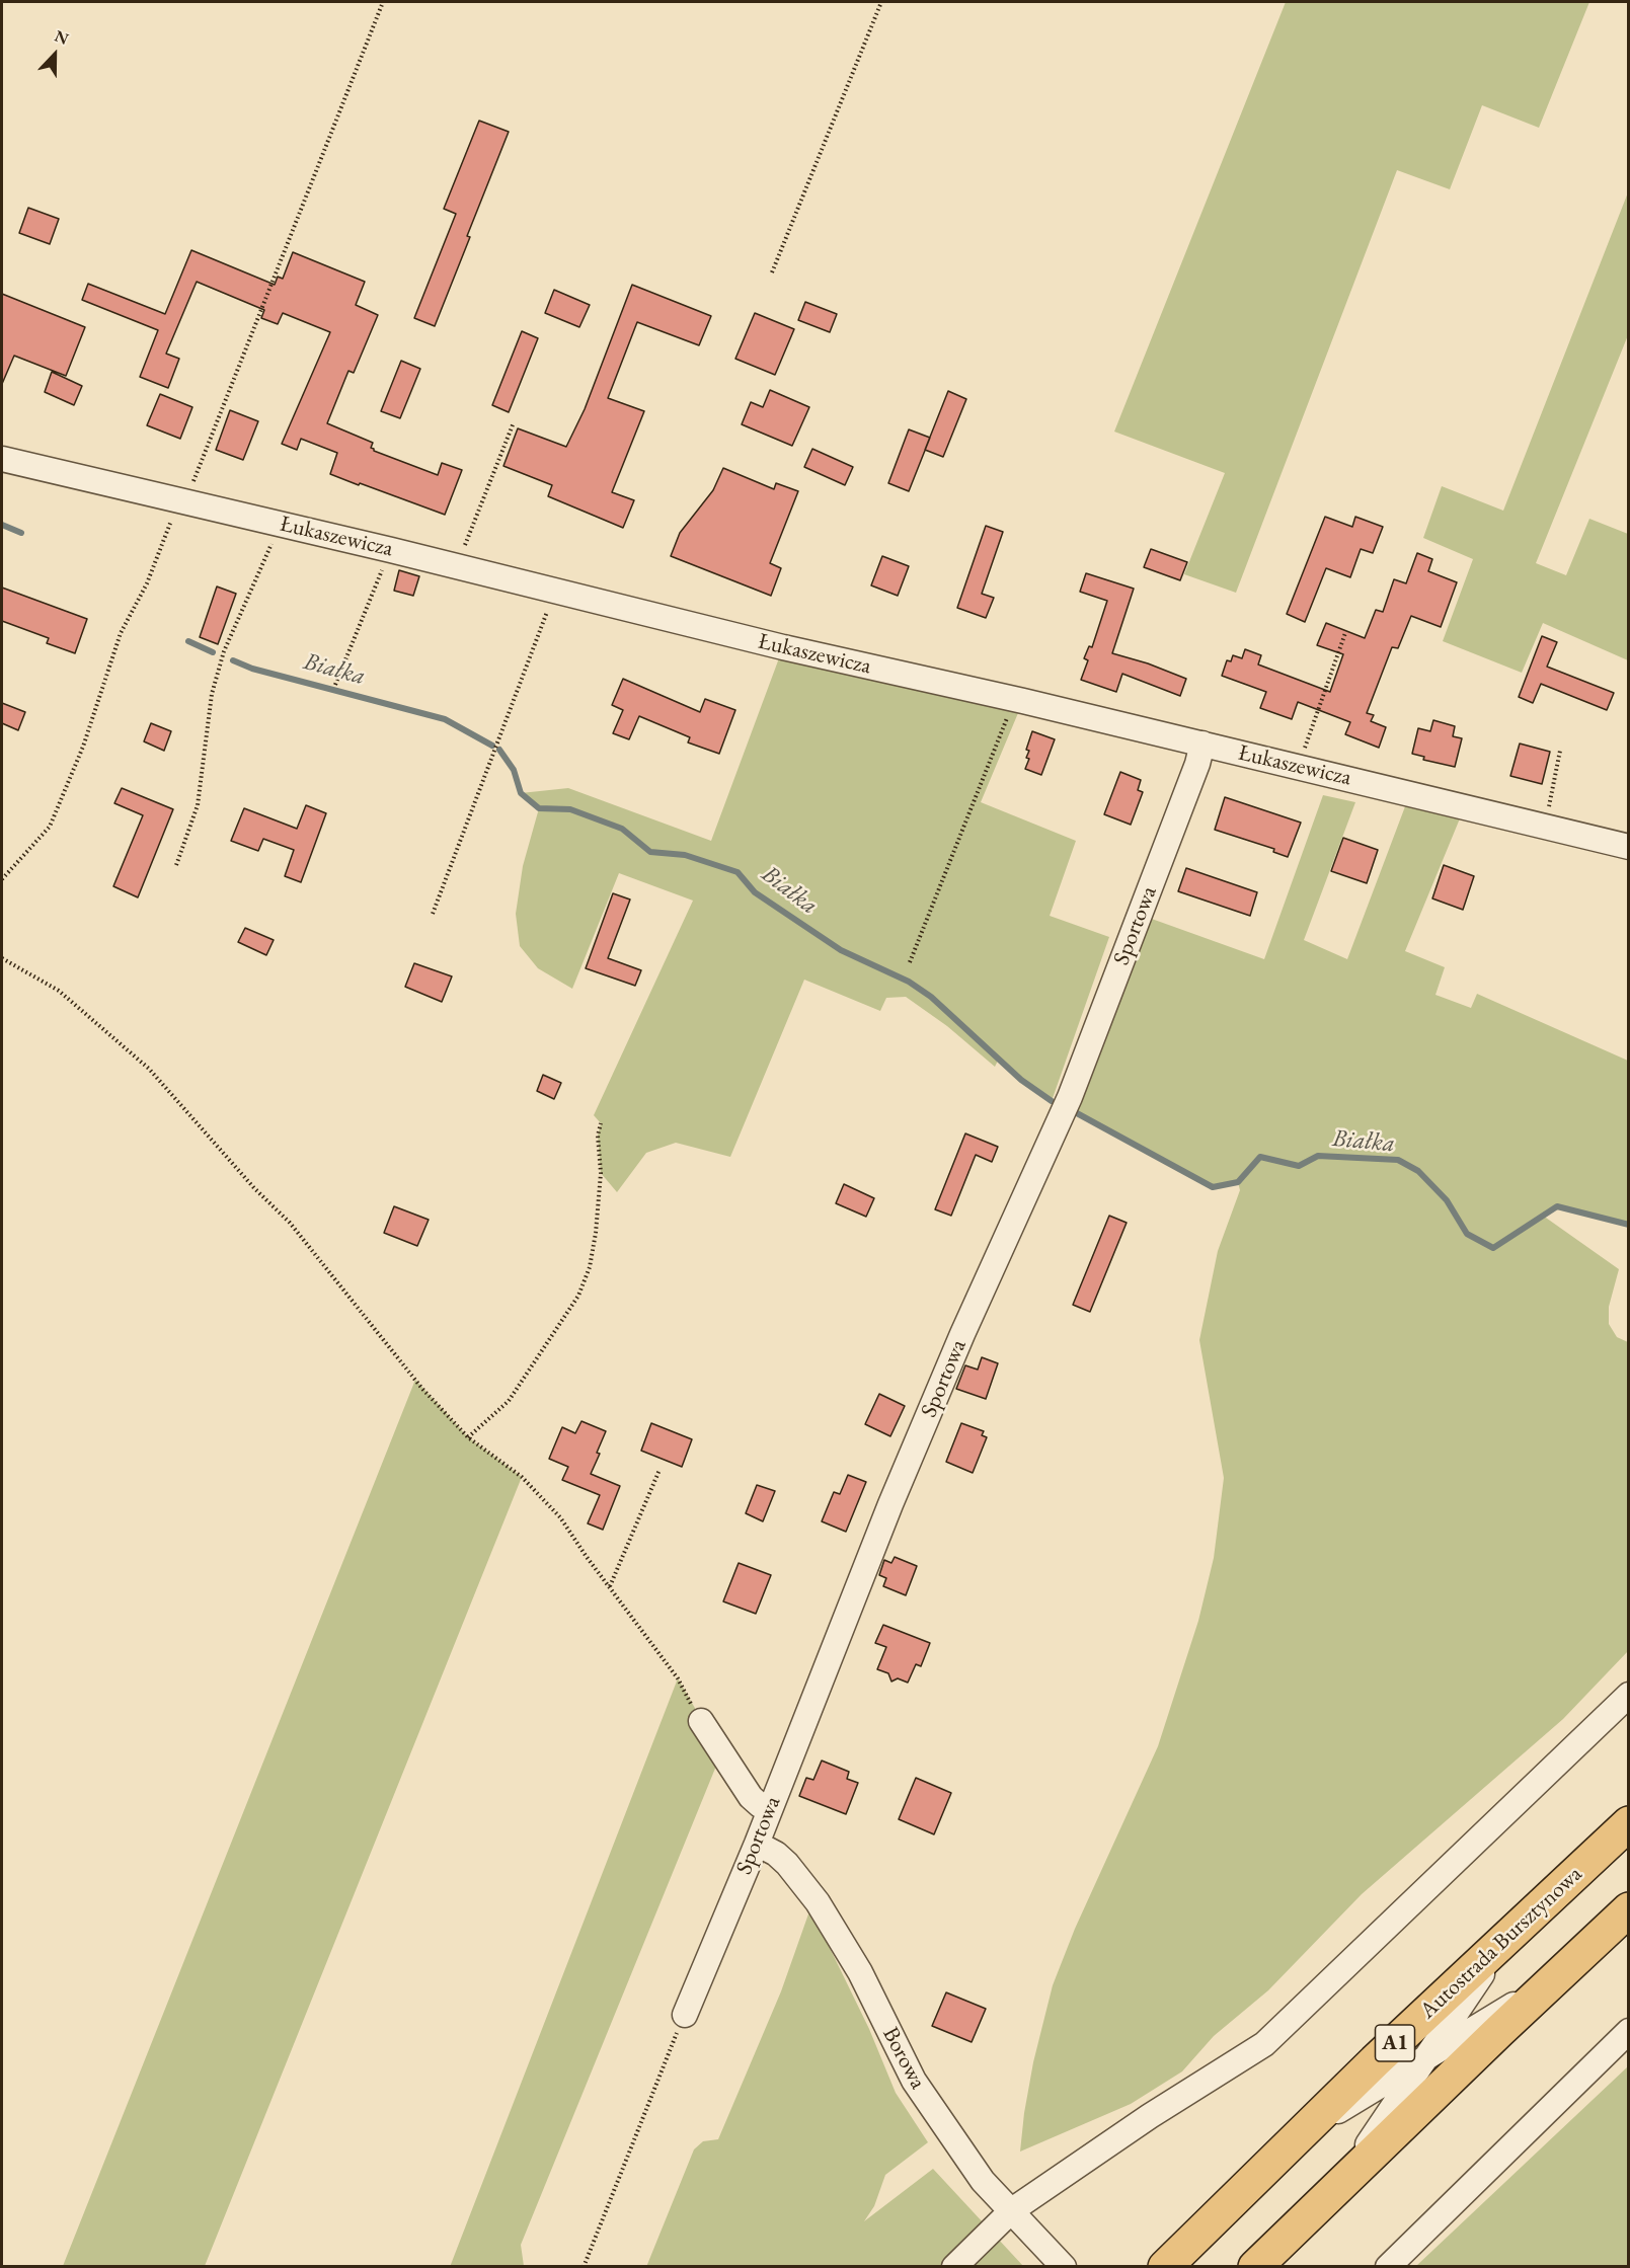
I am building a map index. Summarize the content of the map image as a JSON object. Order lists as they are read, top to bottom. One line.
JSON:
{"streets":{"highway":["Autostrada Bursztynowa","A1"],"street":["Łukaszewicza","Sportowa","Borowa"]},"crossings":[["Łukaszewicza","Sportowa"],["Sportowa","Borowa"]],"water":["Białka"],"north":"top"}
